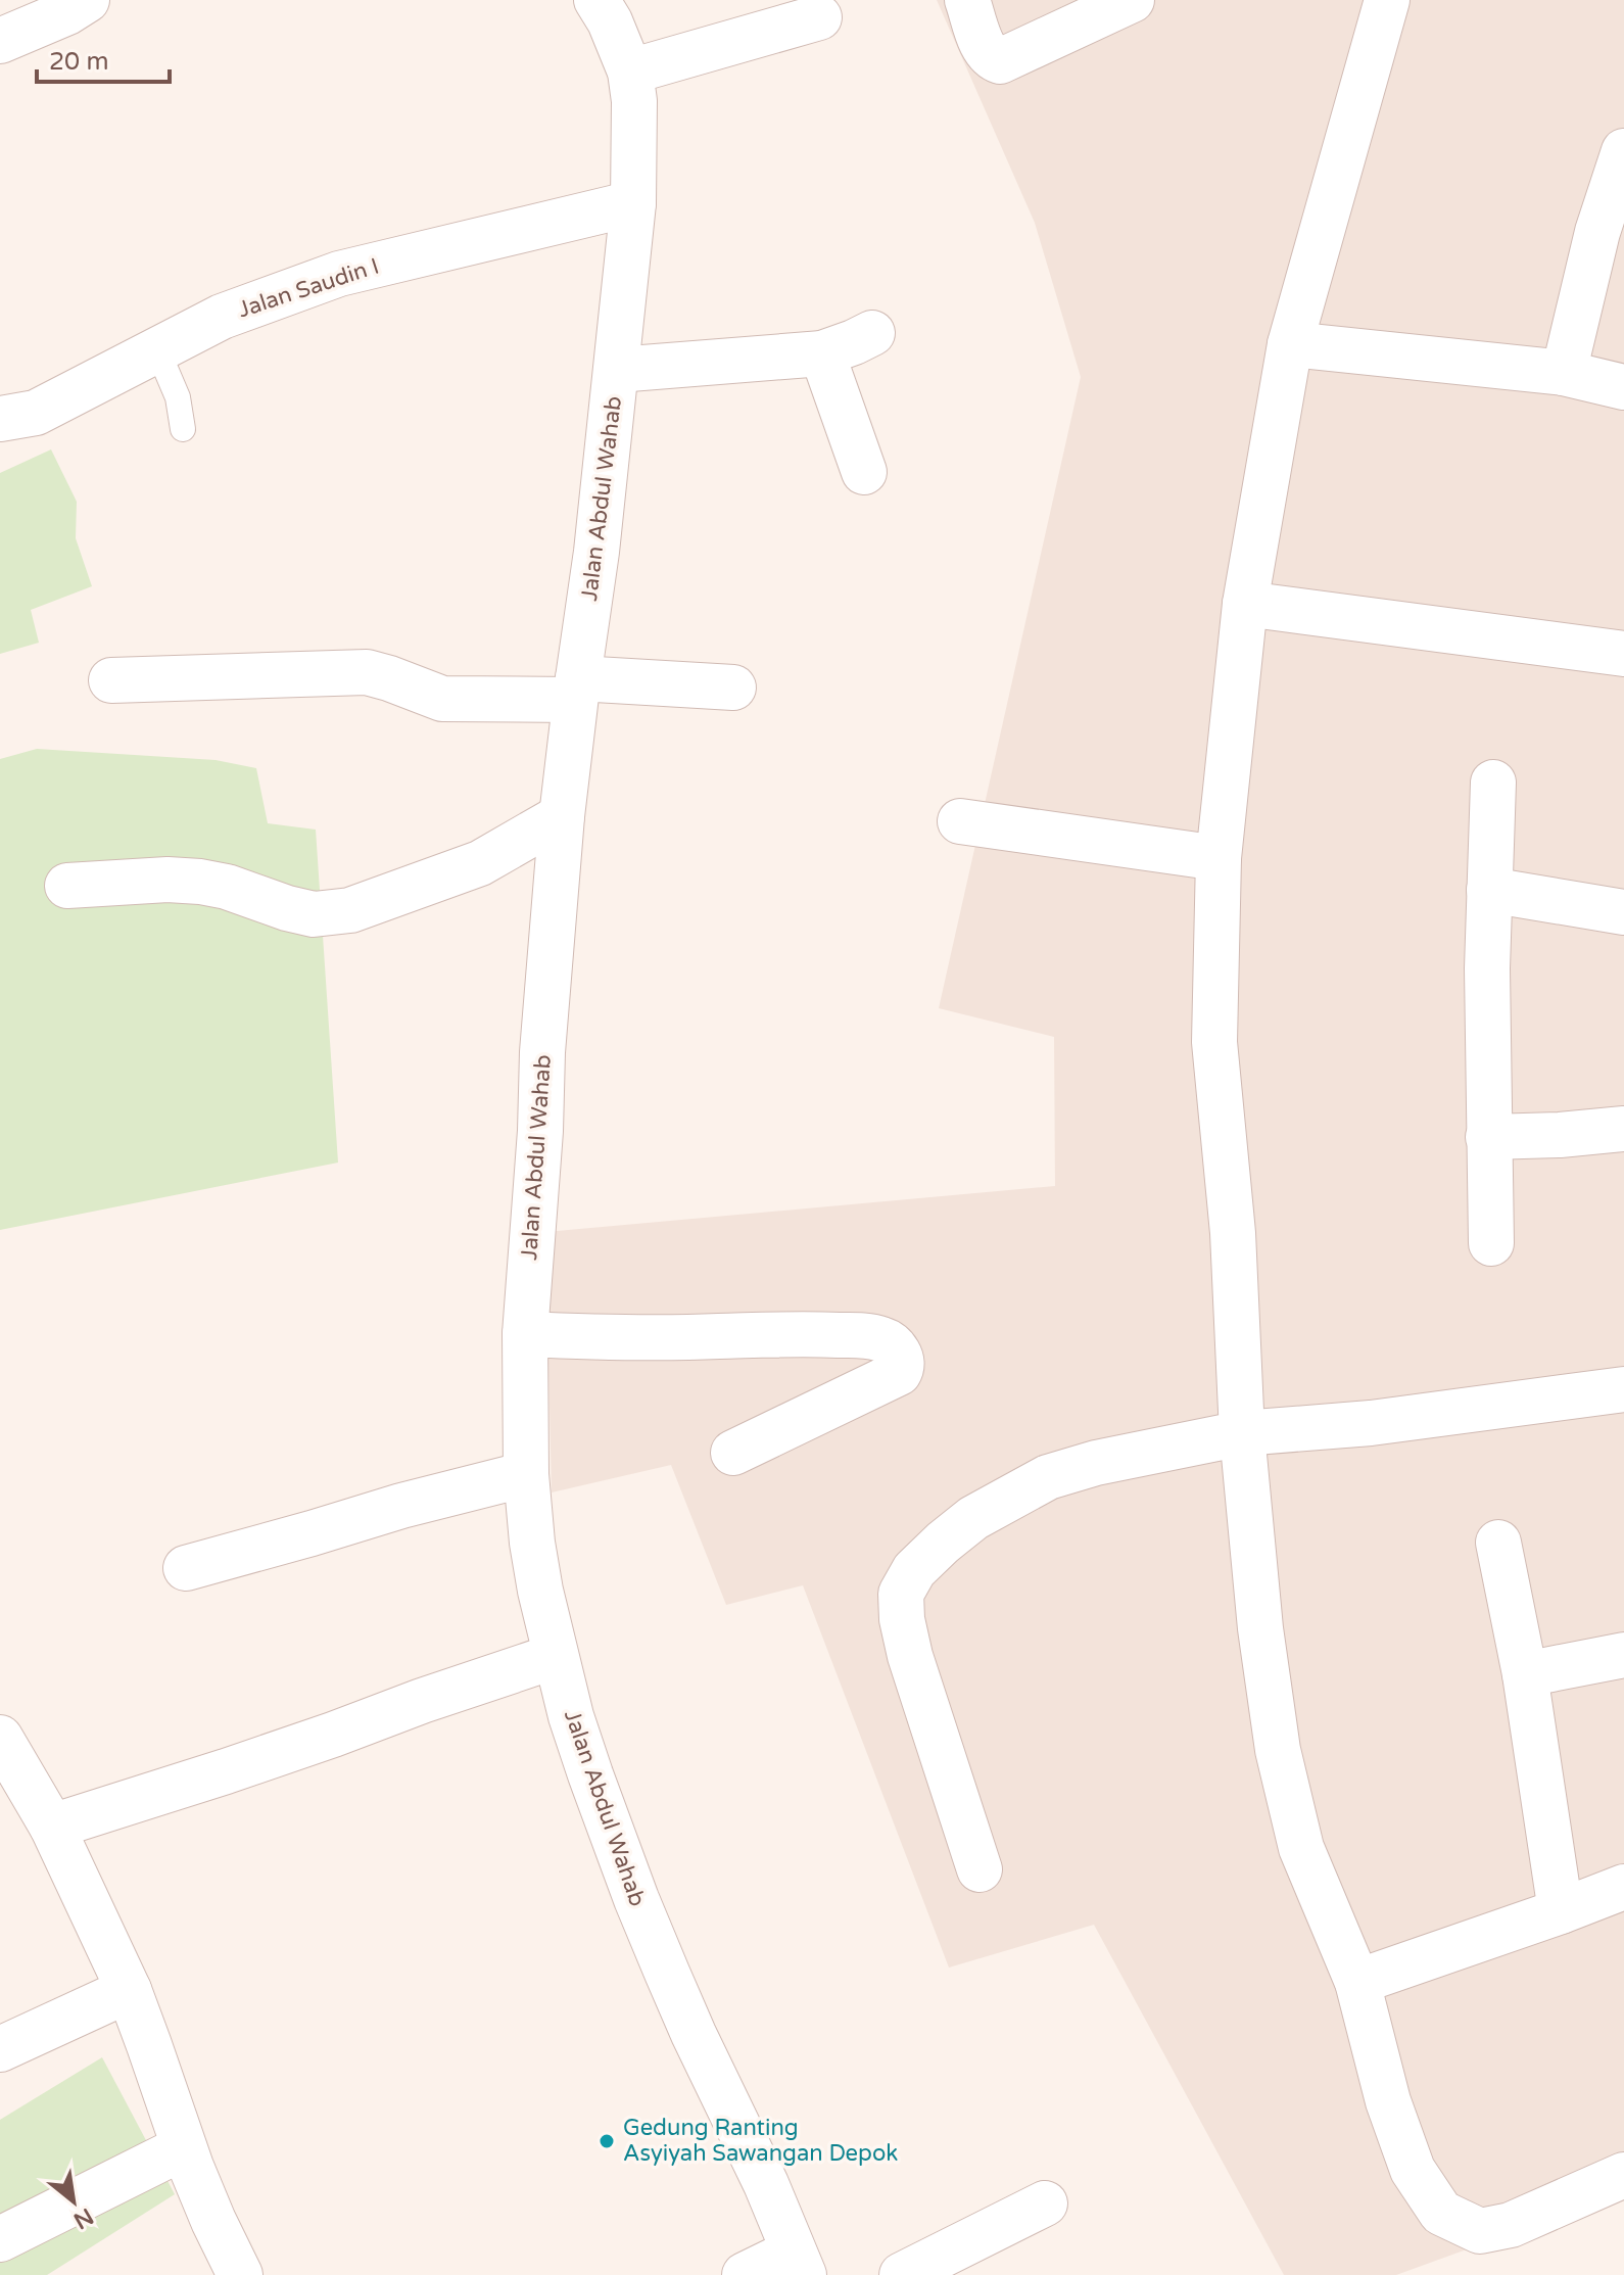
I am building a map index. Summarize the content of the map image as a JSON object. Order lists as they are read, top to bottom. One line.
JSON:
{"streets":{"street":["Jalan Saudin I","Jalan Abdul Wahab"]},"crossings":[["Jalan Saudin I","Jalan Abdul Wahab"]],"places":["Gedung Ranting Asyiyah Sawangan Depok"],"scale_bar":"20 m","north":"bottom right"}
